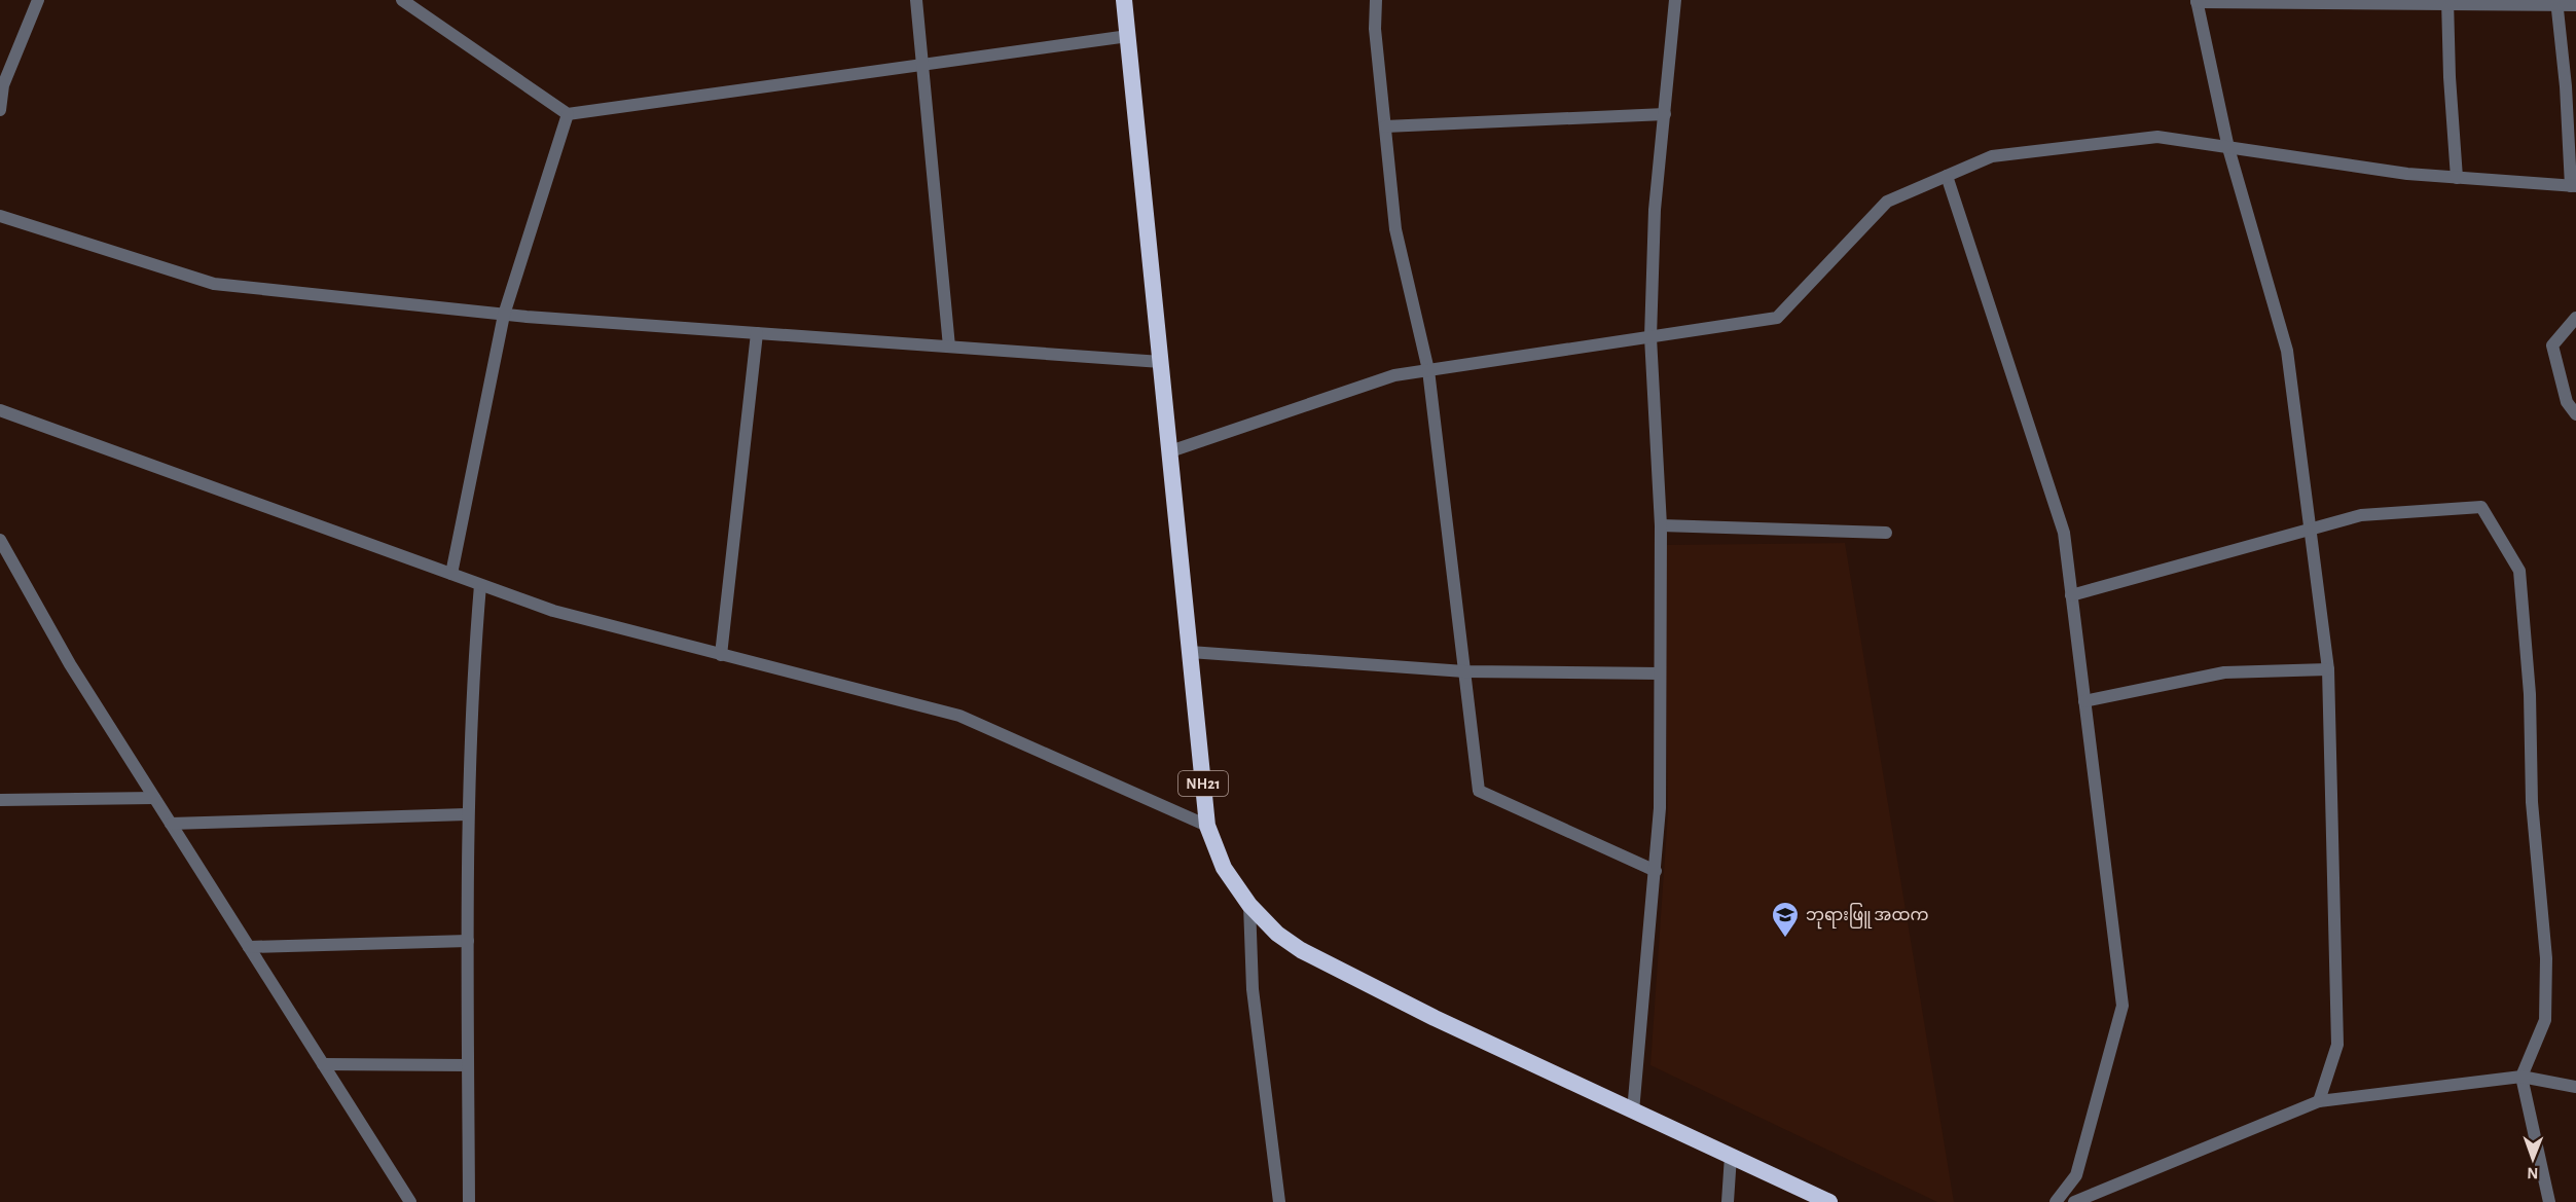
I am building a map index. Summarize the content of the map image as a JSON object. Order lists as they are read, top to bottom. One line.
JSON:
{"streets":{"highway":["NH21"]},"places":{"school or university":["ဘုရားဖြူ အထက"]},"north":"bottom"}
